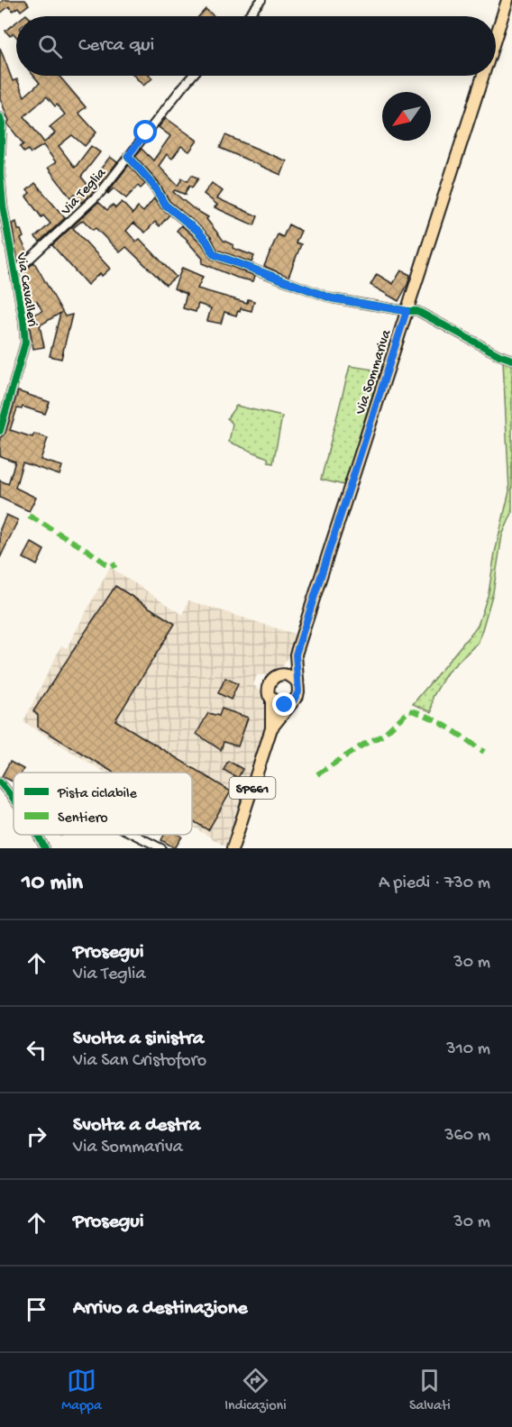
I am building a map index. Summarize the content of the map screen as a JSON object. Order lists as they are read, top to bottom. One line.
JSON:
{"streets":{"main road":["Via Sommariva","SP661"],"street":["Via Teglia","Via Cavalleri"]},"crossings":[["Via Teglia","Via Cavalleri"],["Via Sommariva","SP661"]],"legend":["Pista ciclabile","Sentiero"],"north":"bottom left","page":{"search":"Cerca qui","heading":["10 min","A piedi · 730 m"],"list":[["Prosegui","Via Teglia","30 m"],["Svolta a sinistra","Via San Cristoforo","310 m"],["Svolta a destra","Via Sommariva","360 m"],["Prosegui","30 m"],"Arrivo a destinazione"],"nav":["Mappa","Indicazioni","Salvati"]}}
